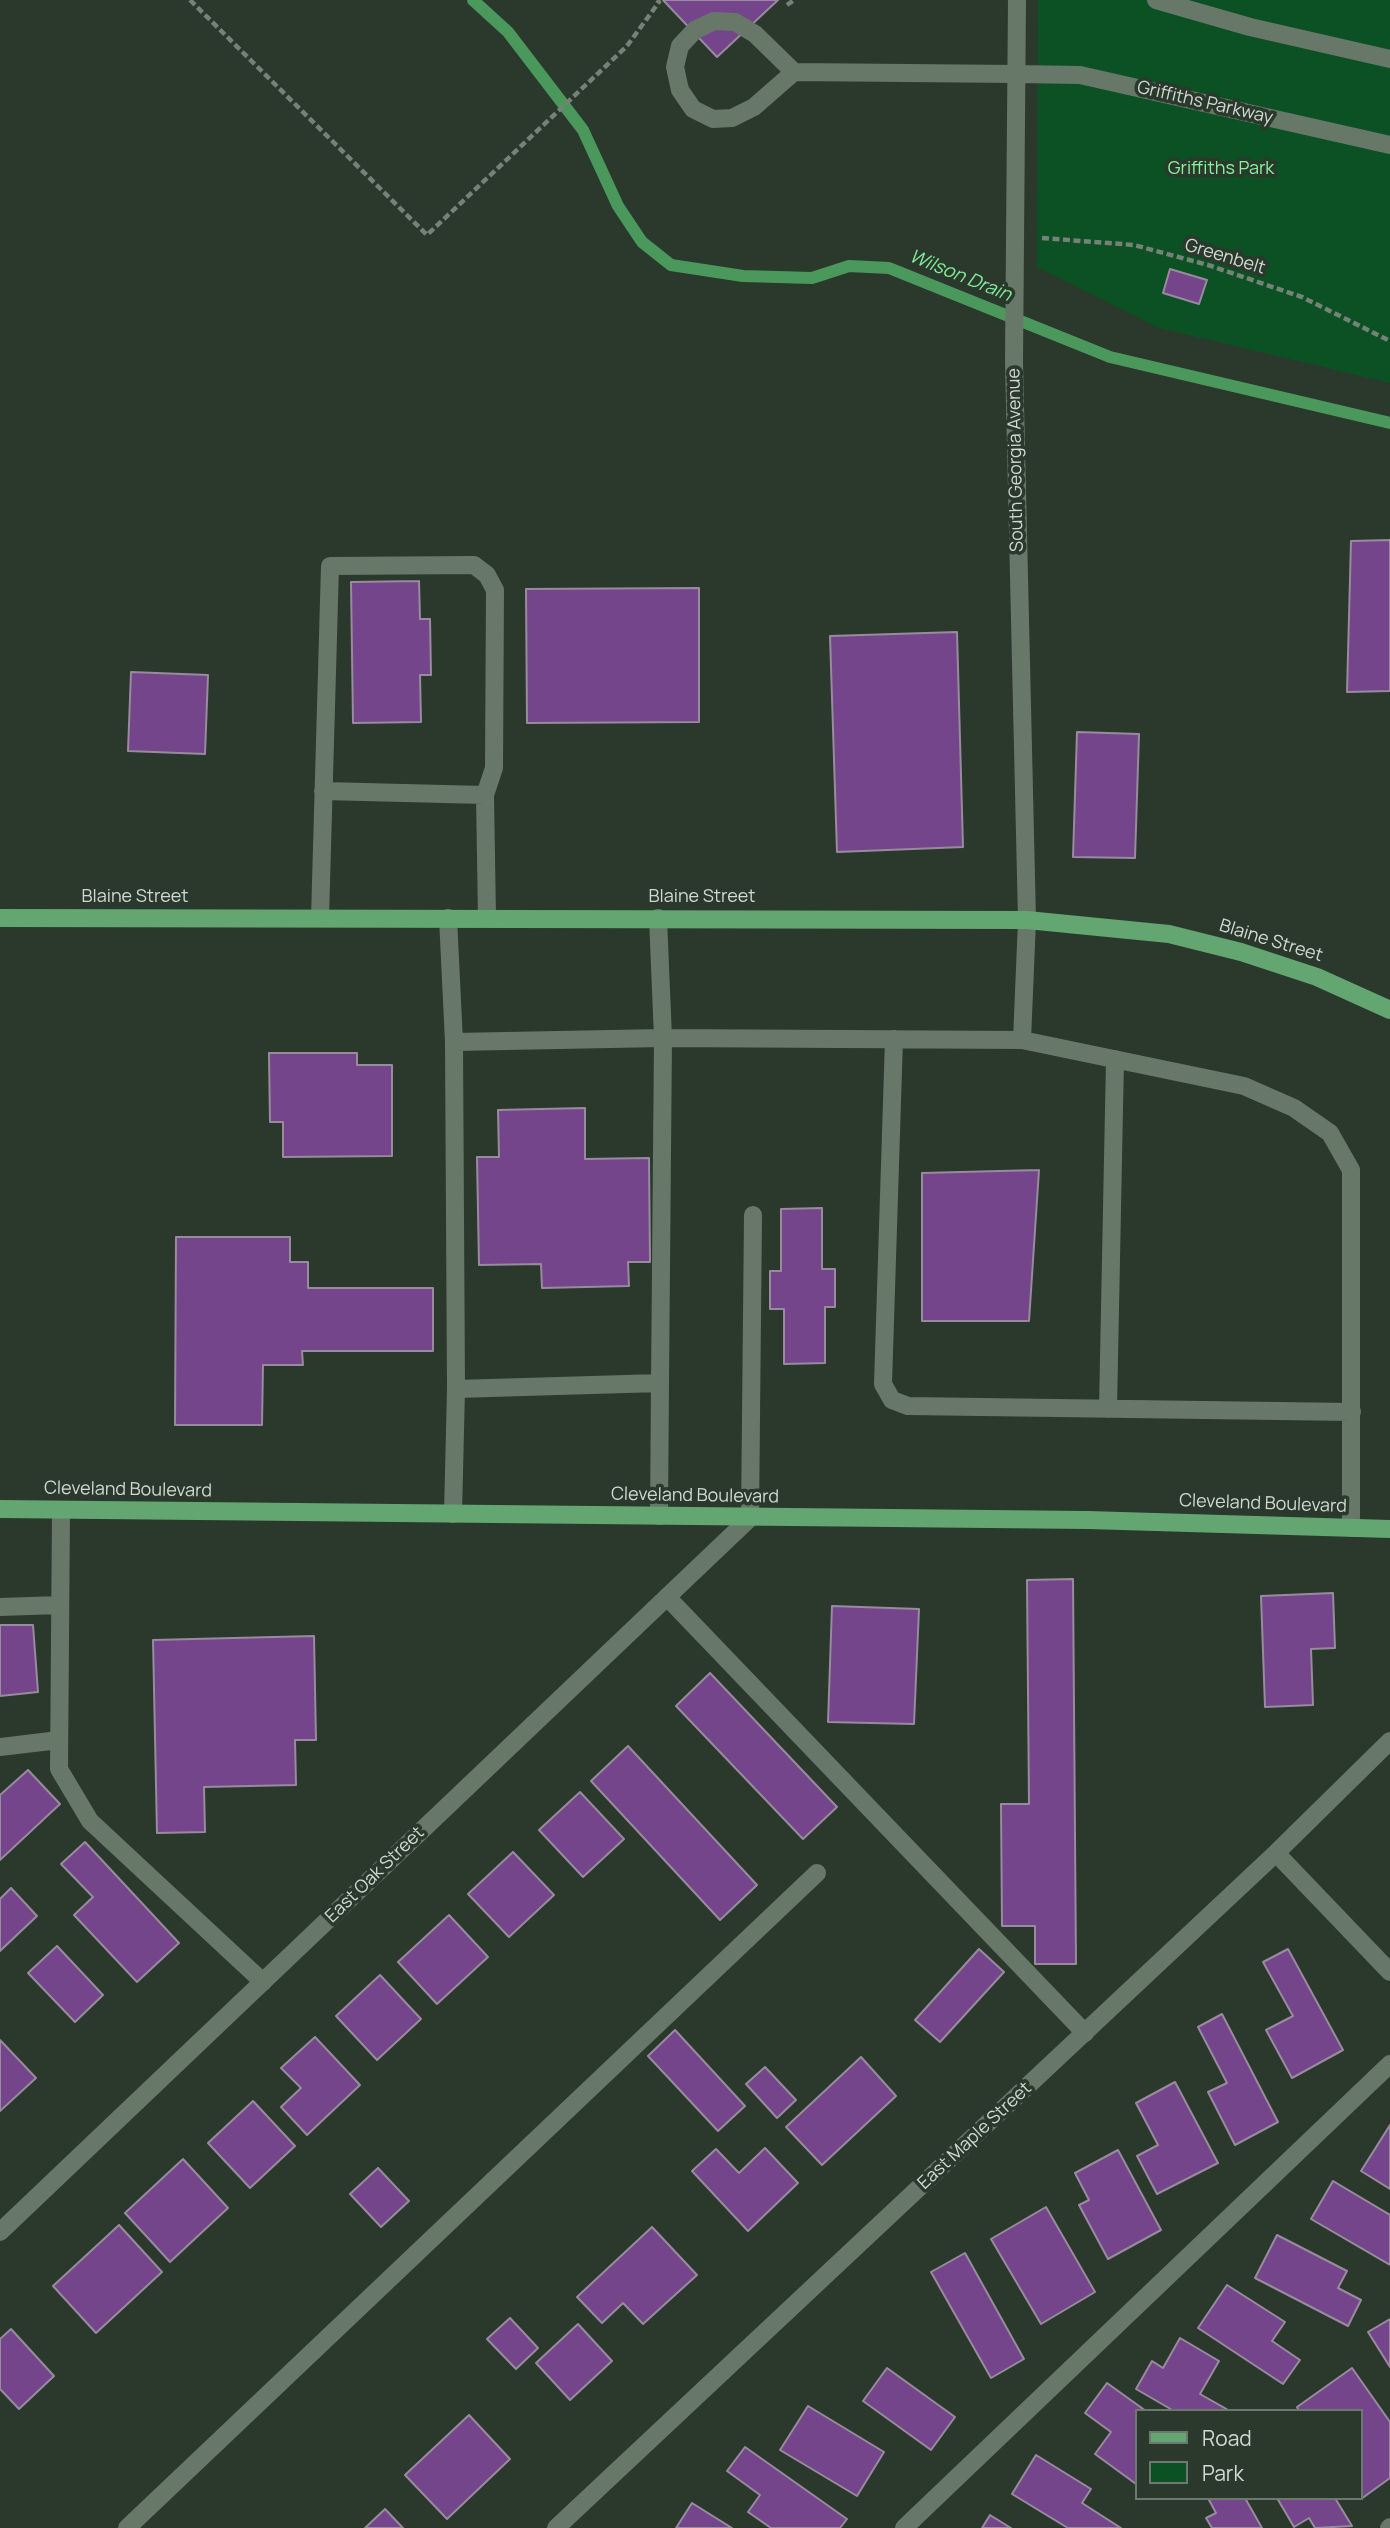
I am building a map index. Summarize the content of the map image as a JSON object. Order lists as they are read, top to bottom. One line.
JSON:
{"streets":{"main road":["Blaine Street","Cleveland Boulevard"],"street":["Griffiths Parkway","South Georgia Avenue","East Oak Street","East Maple Street"],"path":["Greenbelt"]},"crossings":[["Griffiths Parkway","South Georgia Avenue"],["South Georgia Avenue","Blaine Street"],["Cleveland Boulevard","East Oak Street"]],"water":["Wilson Drain"],"parks":["Griffiths Park"],"legend":["Road","Park"]}
